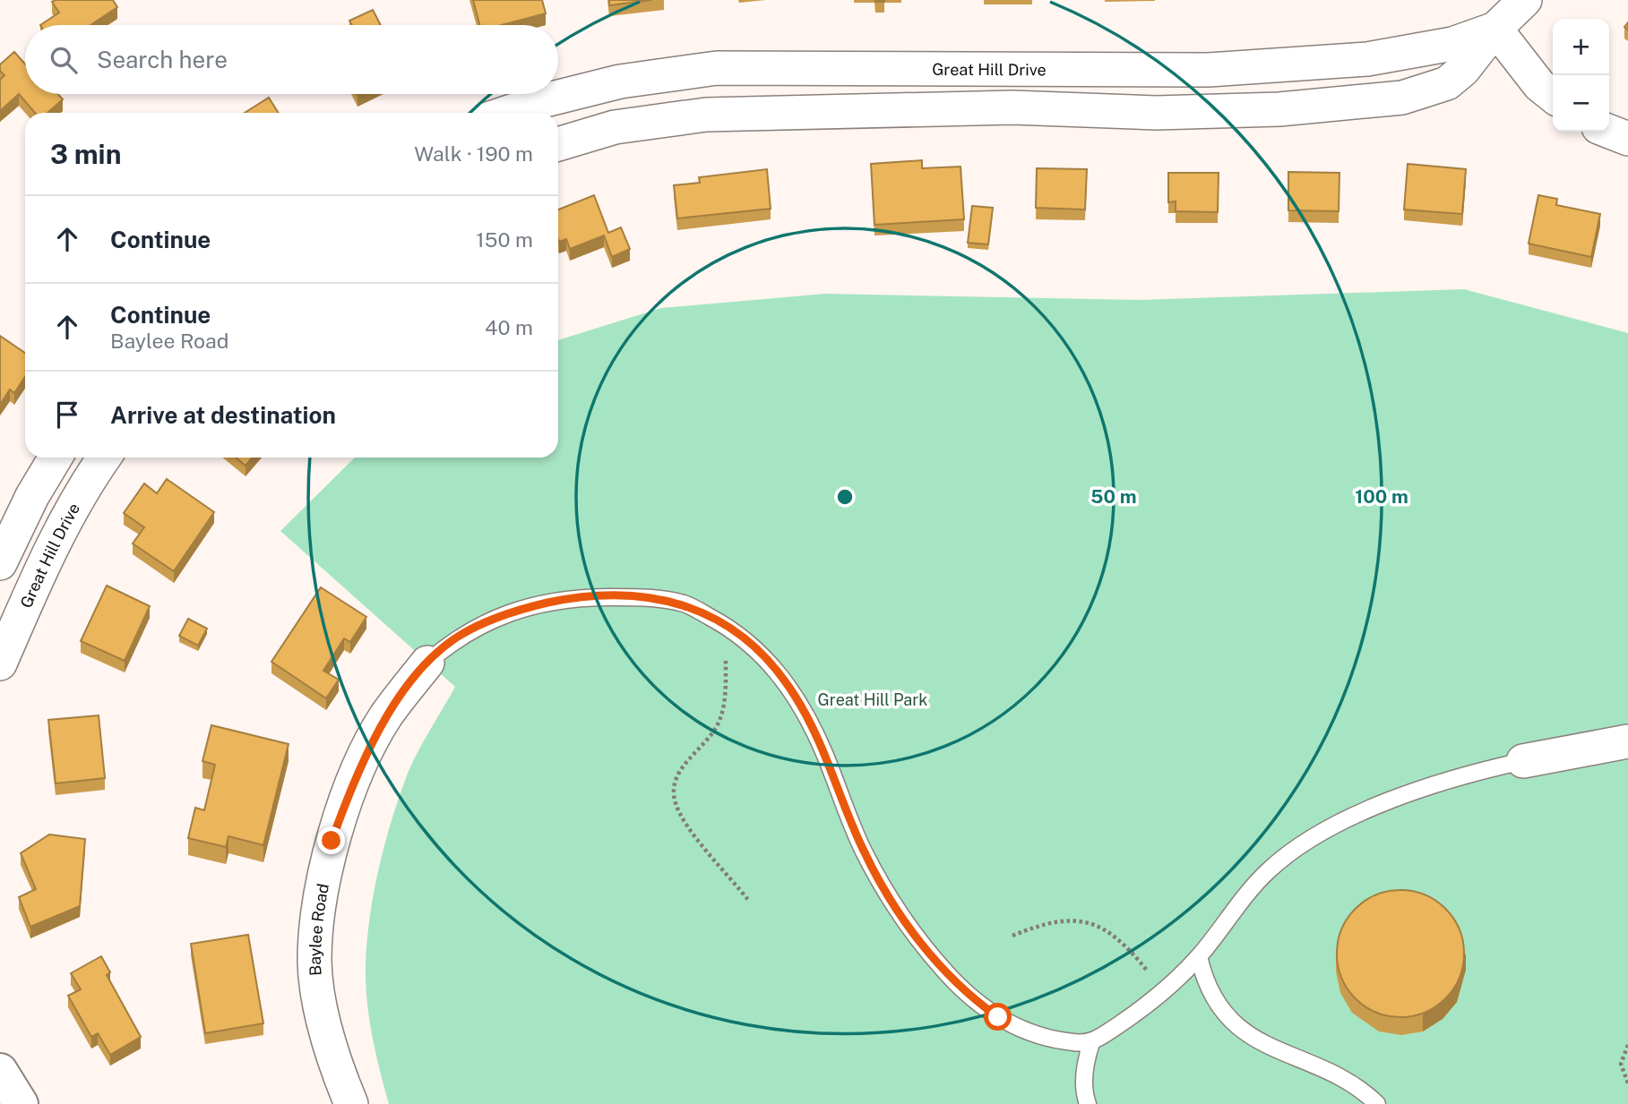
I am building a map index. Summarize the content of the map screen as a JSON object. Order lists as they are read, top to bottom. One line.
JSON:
{"streets":{"street":["Great Hill Drive","Baylee Road"]},"parks":["Great Hill Park"],"page":{"map_buttons":["+","−"],"search":"Search here","heading":["3 min","Walk · 190 m"],"list":[["Continue","150 m"],["Continue","Baylee Road","40 m"],"Arrive at destination"]},"rings":["50 m","100 m"]}
